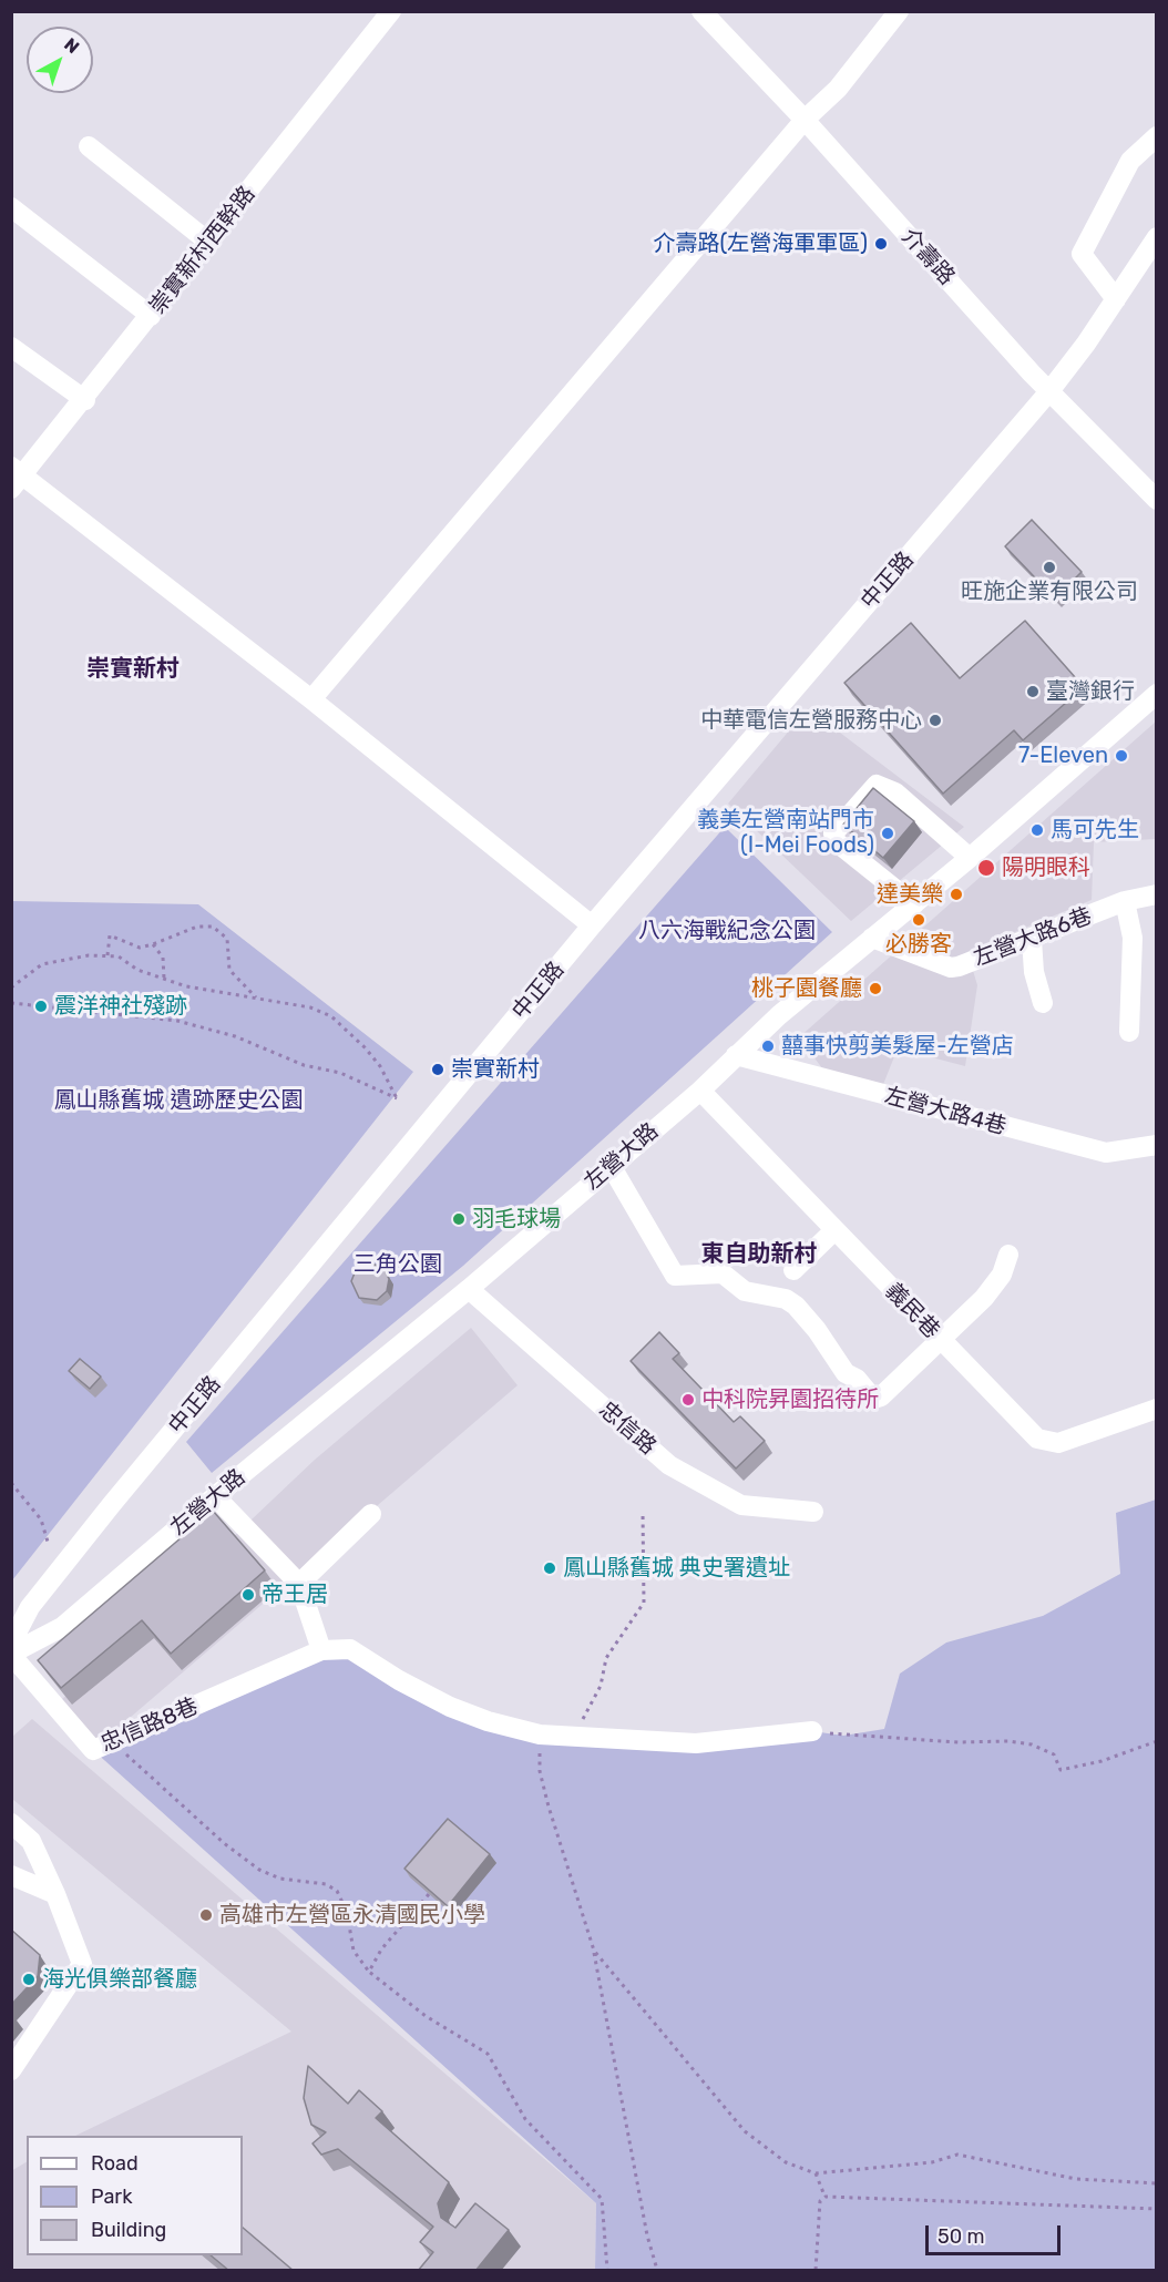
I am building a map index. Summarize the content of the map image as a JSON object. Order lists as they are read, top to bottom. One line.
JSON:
{"streets":{"street":["崇實新村西幹路","介壽路","中正路","左營大路6巷","左營大路4巷","左營大路","義民巷","忠信路","忠信路8巷"]},"crossings":[["介壽路","中正路"],["中正路","左營大路"],["中正路","忠信路8巷"],["左營大路6巷","左營大路"],["左營大路4巷","左營大路"],["左營大路","義民巷"],["左營大路","忠信路"],["左營大路","忠信路8巷"]],"districts":["崇實新村","東自助新村"],"parks":["八六海戰紀念公園","鳳山縣舊城 遺跡歷史公園","三角公園"],"places":["介壽路(左營海軍軍區)","旺施企業有限公司","臺灣銀行","中華電信左營服務中心","7-Eleven","馬可先生","義美左營南站門市 (I-Mei Foods)","陽明眼科","達美樂","必勝客","桃子園餐廳","震洋神社殘跡","囍事快剪美髮屋-左營店","崇實新村","羽毛球場","中科院昇園招待所","鳳山縣舊城 典史署遺址","帝王居","高雄市左營區永清國民小學","海光俱樂部餐廳"],"legend":["Road","Park","Building"],"scale_bar":"50 m","north":"top right"}
